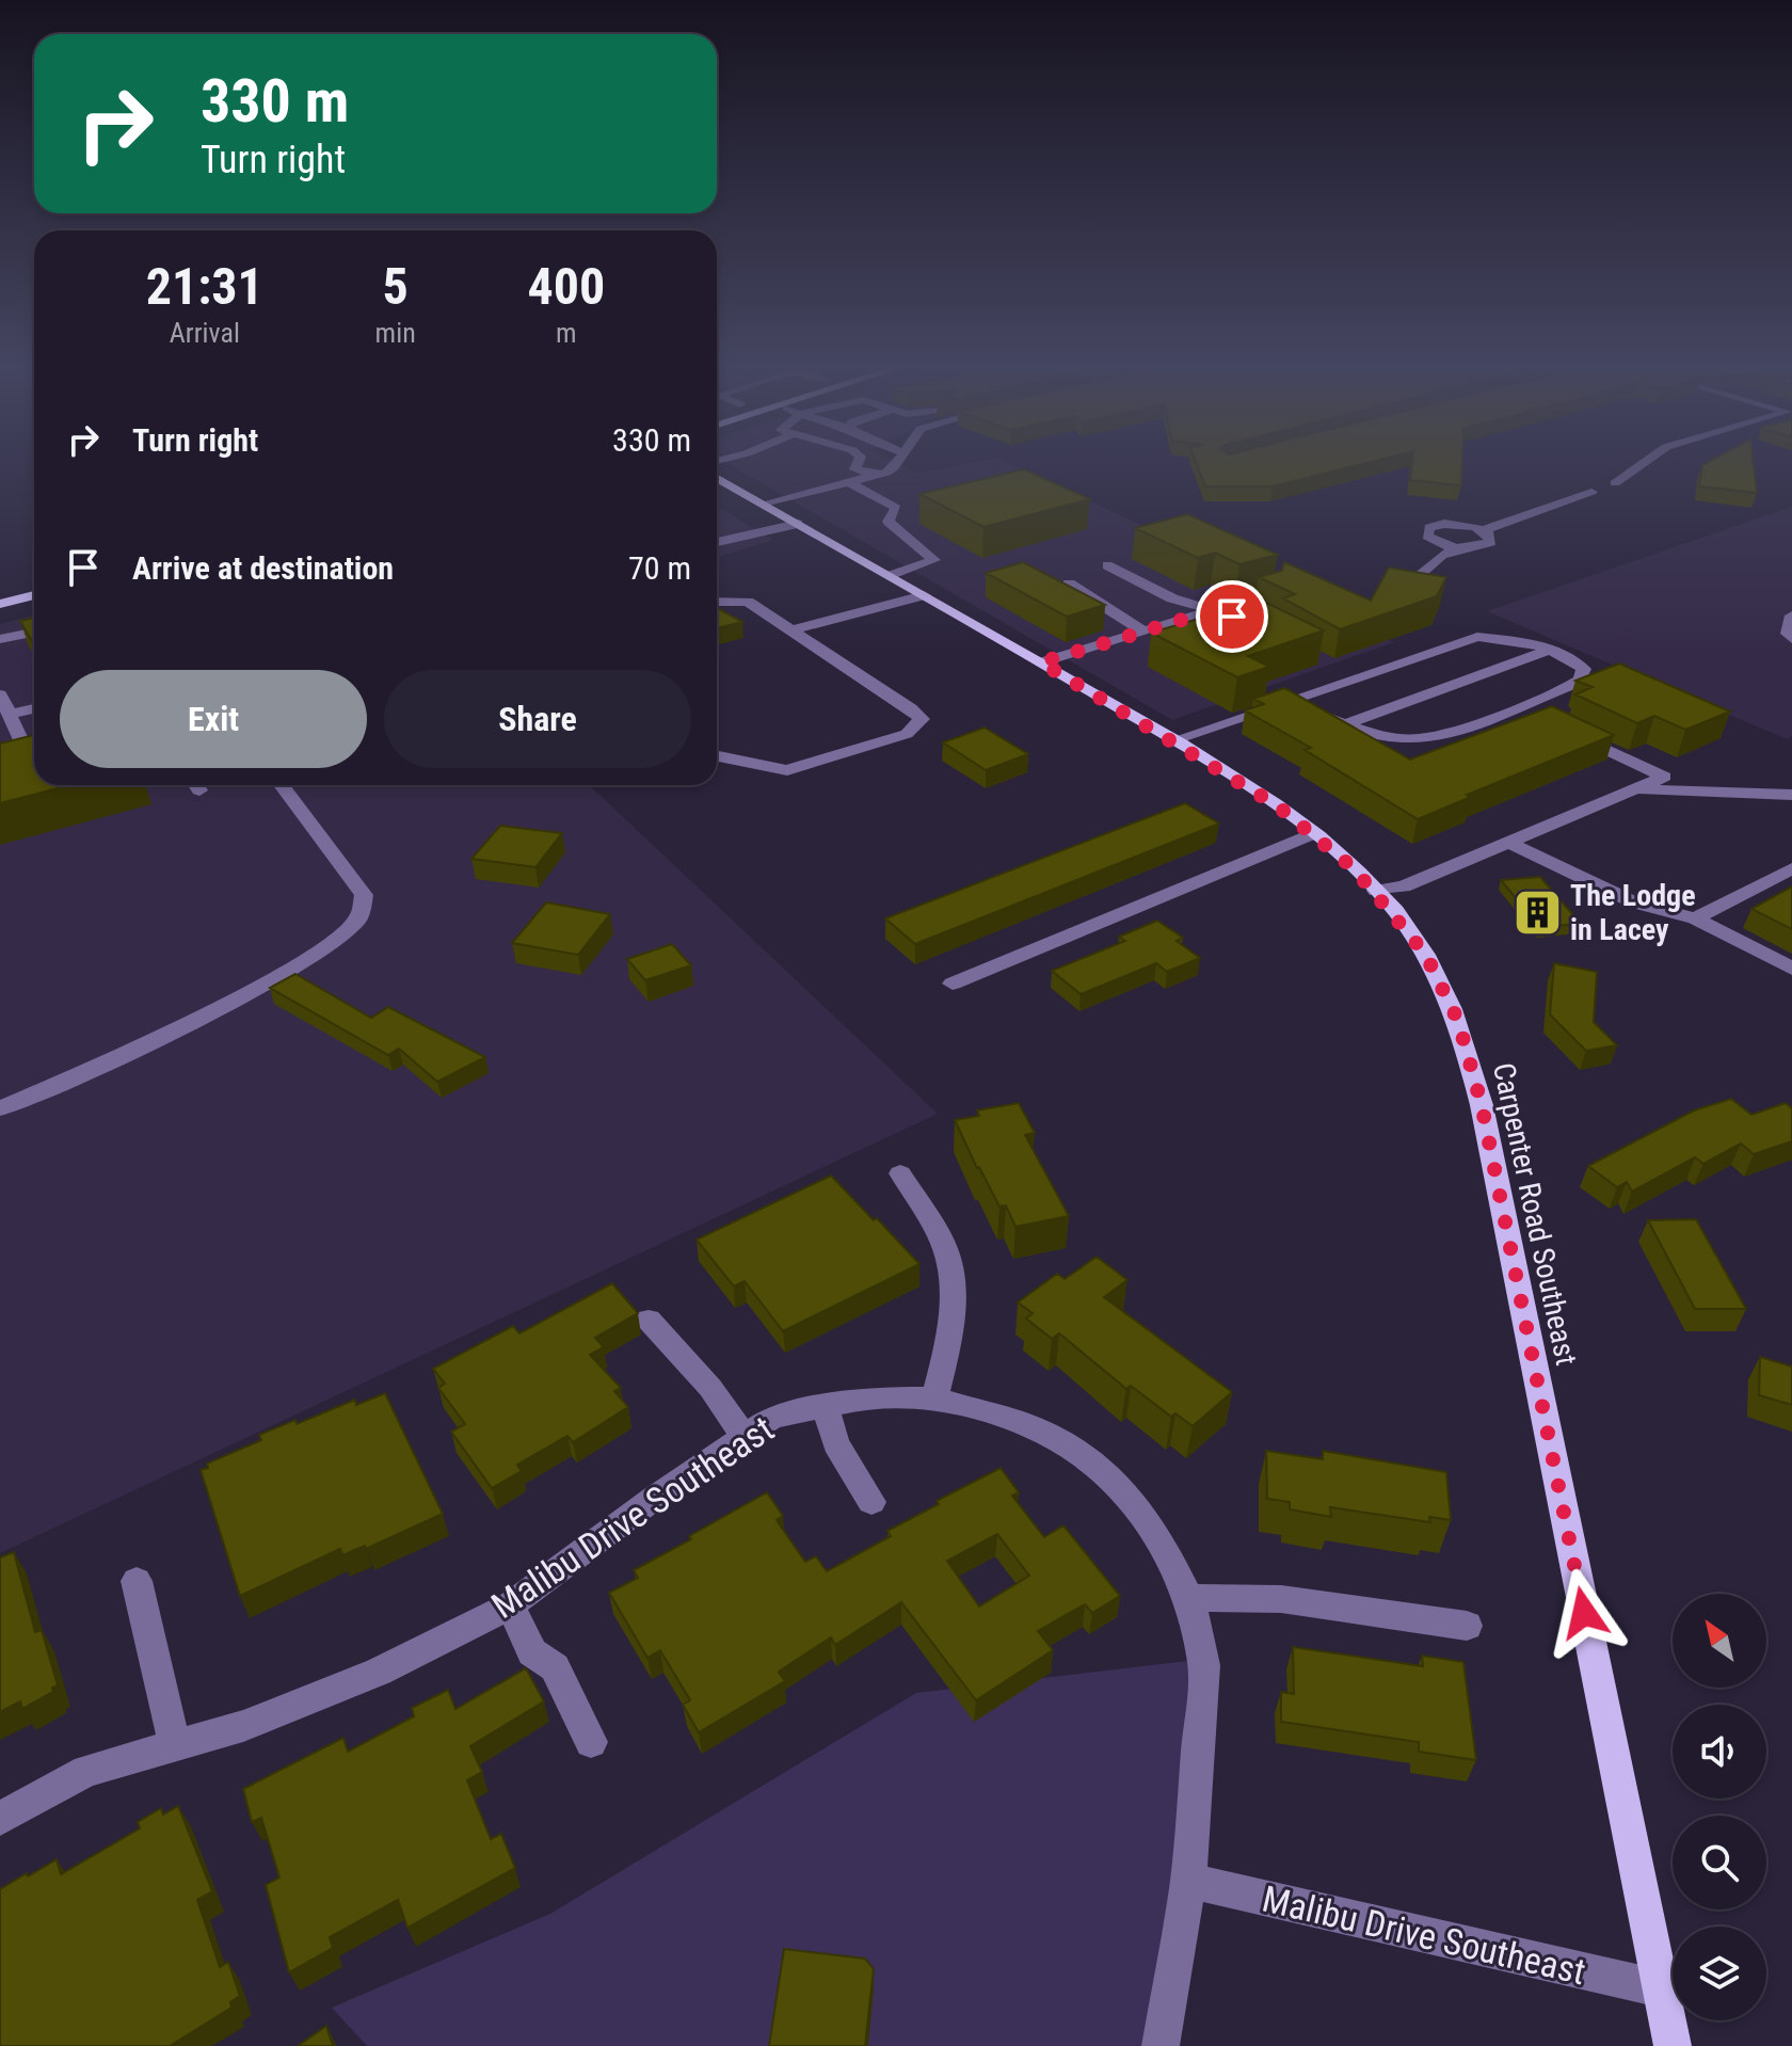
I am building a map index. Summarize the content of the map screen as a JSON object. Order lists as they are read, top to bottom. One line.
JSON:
{"streets":{"main road":["Carpenter Road Southeast"],"street":["Malibu Drive Southeast"]},"crossings":[["Carpenter Road Southeast","Malibu Drive Southeast"]],"places":{"building":["The Lodge in Lacey"]},"north":"top left","page":{"turn":["330 m","Turn right"],"eta":["21:31","Arrival","5","min","400","m"],"list":[{"name":"Turn right","value":"330 m"},{"name":"Arrive at destination","value":"70 m"}],"buttons":["Exit","Share"]}}
